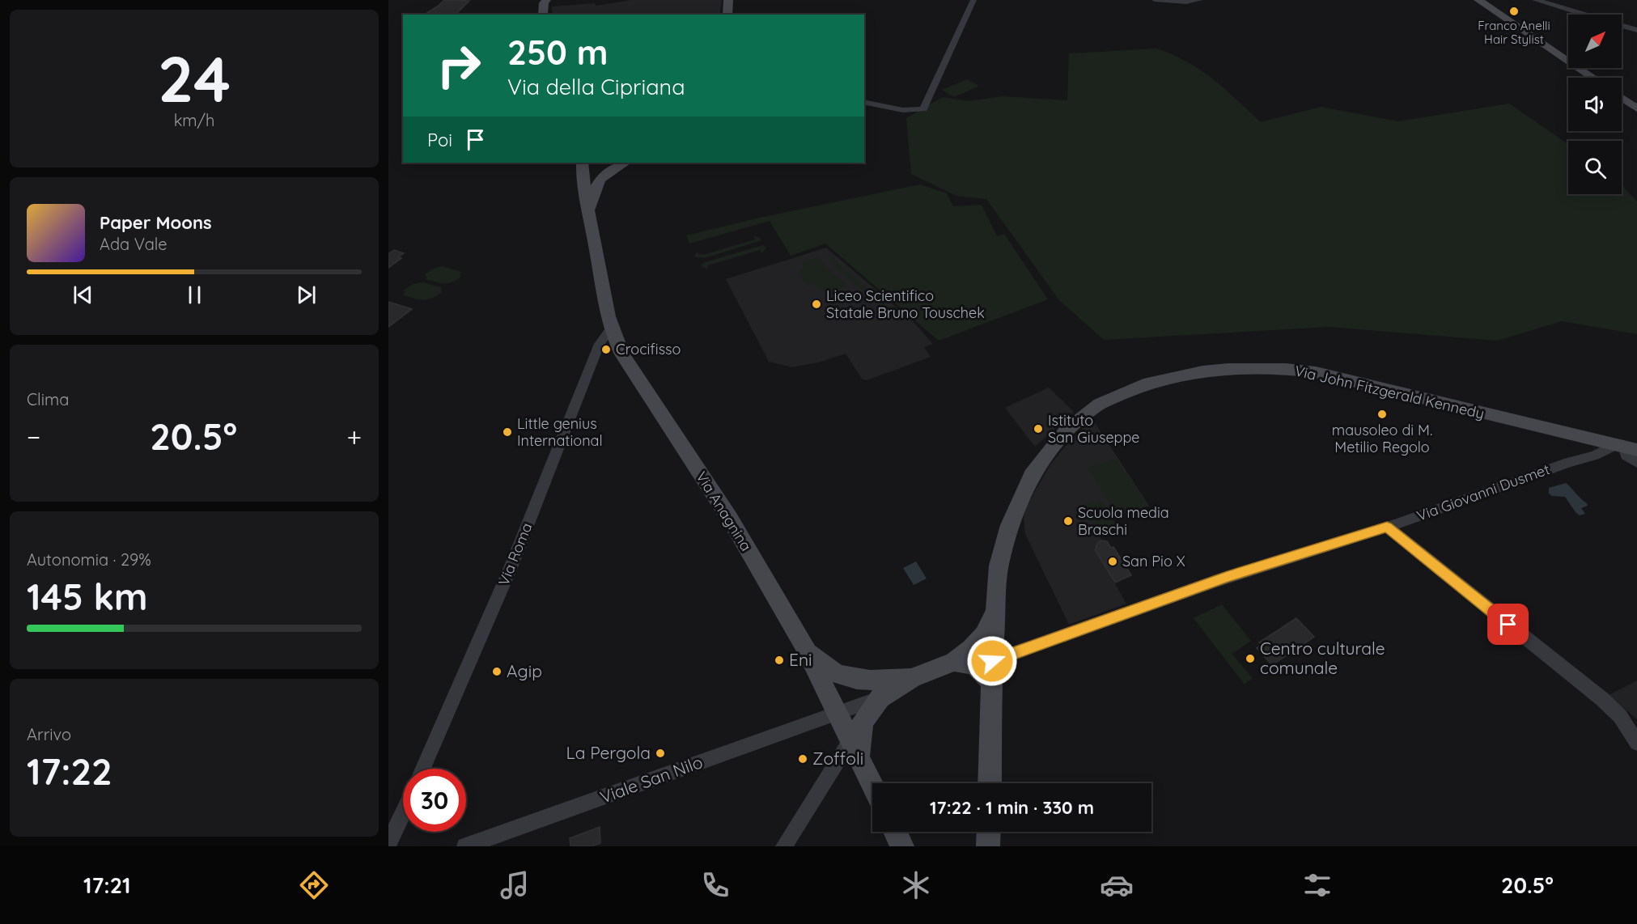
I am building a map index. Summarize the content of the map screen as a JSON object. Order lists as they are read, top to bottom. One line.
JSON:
{"streets":{"main road":["Via John Fitzgerald Kennedy","Via Anagnina"],"street":["Via Giovanni Dusmet","Via Roma","Viale San Nilo"]},"crossings":[["Via John Fitzgerald Kennedy","Via Giovanni Dusmet"],["Via Anagnina","Via Roma"],["Via Anagnina","Viale San Nilo"]],"places":["Franco Anelli Hair Stylist","Liceo Scientifico Statale Bruno Touschek","Crocifisso","mausoleo di M. Metilio Regolo","Istituto San Giuseppe","Little genius International","Scuola media Braschi","San Pio X","Centro culturale comunale","Eni","Agip","La Pergola","Zoffoli"],"north":"top right","page":{"tile":[["24","km/h"],"Clima",["Autonomia · 29%","145 km"],["Arrivo","17:22"]],"turn":["250 m","Via della Cipriana"],"then":"Poi","song":["Paper Moons","Ada Vale"],"heat":["−","20.5°","+"],"limit":"30","trip":"17:22 · 1 min · 330 m","tabs":["17:21","20.5°"]}}
